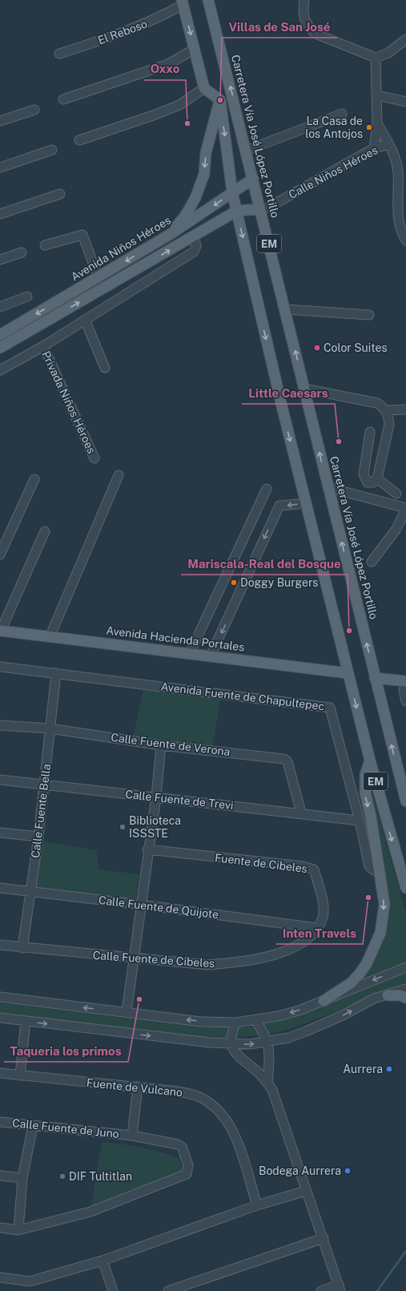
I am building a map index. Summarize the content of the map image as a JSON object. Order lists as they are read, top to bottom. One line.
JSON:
{"streets":{"main road":["Carretera Vía José López Portillo","EM","Avenida Niños Héroes","Avenida Hacienda Portales"],"street":["El Reboso","Calle Niños Héroes","Privada Niños Héroes","Avenida Fuente de Chapultepec","Calle Fuente de Verona","Calle Fuente de Trevi","Calle Fuente Bella","Fuente de Cibeles","Calle Fuente de Quijote","Calle Fuente de Cibeles","Fuente de Vulcano","Calle Fuente de Juno"]},"crossings":[["Carretera Vía José López Portillo","Calle Niños Héroes"],["Carretera Vía José López Portillo","Avenida Niños Héroes"],["EM","Avenida Niños Héroes"],["EM","Avenida Hacienda Portales"],["Avenida Fuente de Chapultepec","Calle Fuente de Trevi"],["Avenida Fuente de Chapultepec","Calle Fuente Bella"],["Calle Fuente de Verona","Calle Fuente de Trevi"],["Calle Fuente de Verona","Calle Fuente Bella"],["Calle Fuente de Trevi","Calle Fuente Bella"],["Calle Fuente Bella","Calle Fuente de Quijote"],["Calle Fuente Bella","Calle Fuente de Cibeles"],["Fuente de Cibeles","Calle Fuente de Quijote"],["Fuente de Cibeles","Calle Fuente de Cibeles"],["Calle Fuente de Quijote","Calle Fuente de Cibeles"]],"places":["Villas de San José","Oxxo","La Casa de los Antojos","Color Suites","Little Caesars","Doggy Burgers","Mariscala-Real del Bosque","Biblioteca ISSSTE","Inten Travels","Taqueria los primos","Aurrera","Bodega Aurrera","DIF Tultitlan"]}
